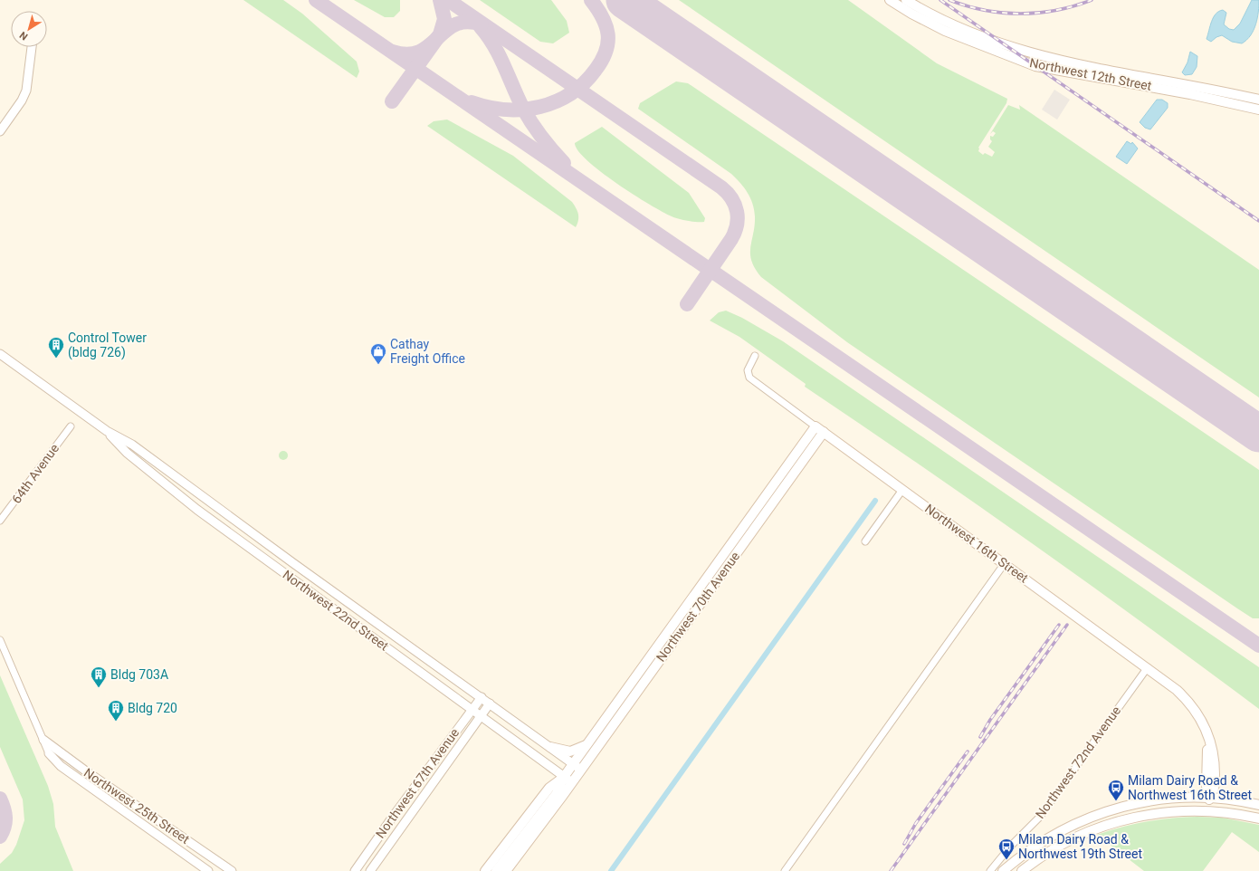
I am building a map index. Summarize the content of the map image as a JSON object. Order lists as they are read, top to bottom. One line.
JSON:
{"streets":{"main road":["Northwest 12th Street","Northwest 16th Street","Northwest 70th Avenue"],"street":["64th Avenue","Northwest 22nd Street","Northwest 72nd Avenue","Northwest 67th Avenue","Northwest 25th Street"]},"crossings":[["Northwest 16th Street","Northwest 70th Avenue"],["Northwest 16th Street","Northwest 72nd Avenue"],["Northwest 70th Avenue","Northwest 22nd Street"],["Northwest 22nd Street","Northwest 67th Avenue"]],"places":{"building":["Control Tower (bldg 726)","Bldg 703A","Bldg 720"],"shop":["Cathay Freight Office"],"bus stop":["Milam Dairy Road & Northwest 16th Street","Milam Dairy Road & Northwest 19th Street"]},"north":"bottom left"}
